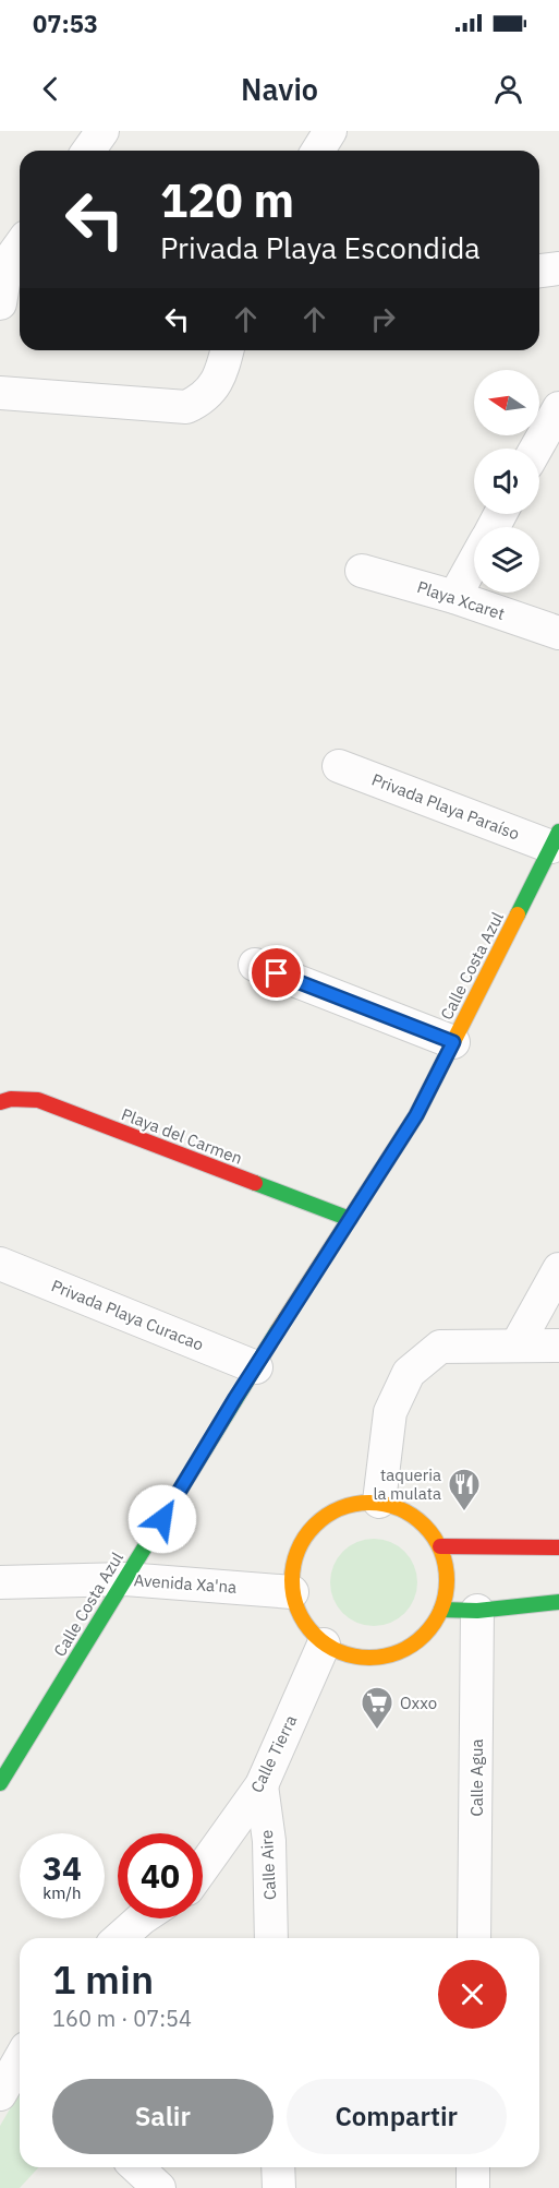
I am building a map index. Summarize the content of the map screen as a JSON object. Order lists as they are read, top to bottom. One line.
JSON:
{"streets":{"street":["Playa Xcaret","Privada Playa Paraíso","Calle Costa Azul","Playa del Carmen","Privada Playa Curacao","Avenida Xa'na","Calle Tierra","Calle Agua","Calle Aire"]},"crossings":[["Privada Playa Paraíso","Calle Costa Azul"],["Calle Costa Azul","Playa del Carmen"],["Calle Costa Azul","Privada Playa Curacao"],["Calle Costa Azul","Avenida Xa'na"],["Avenida Xa'na","Calle Tierra"],["Calle Tierra","Calle Aire"]],"places":{"restaurant":["taqueria la mulata"],"supermarket":["Oxxo"]},"north":"left","page":{"status":"07:53","header":"Navio","turn":["120 m","Privada Playa Escondida"],"speed":"34 km/h","limit":"40","heading":["1 min","160 m · 07:54"],"buttons":["Salir","Compartir"]}}
